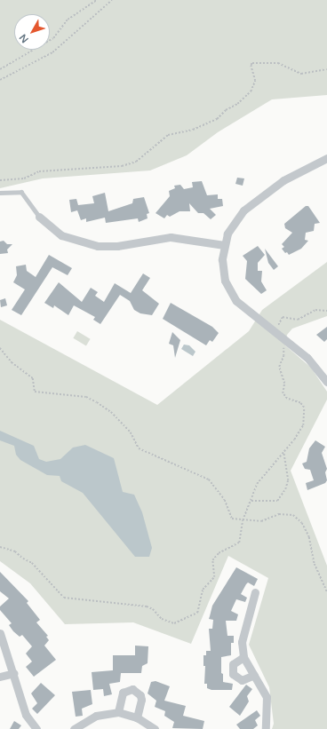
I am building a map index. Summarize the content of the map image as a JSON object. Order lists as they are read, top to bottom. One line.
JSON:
{"north":"bottom left"}
